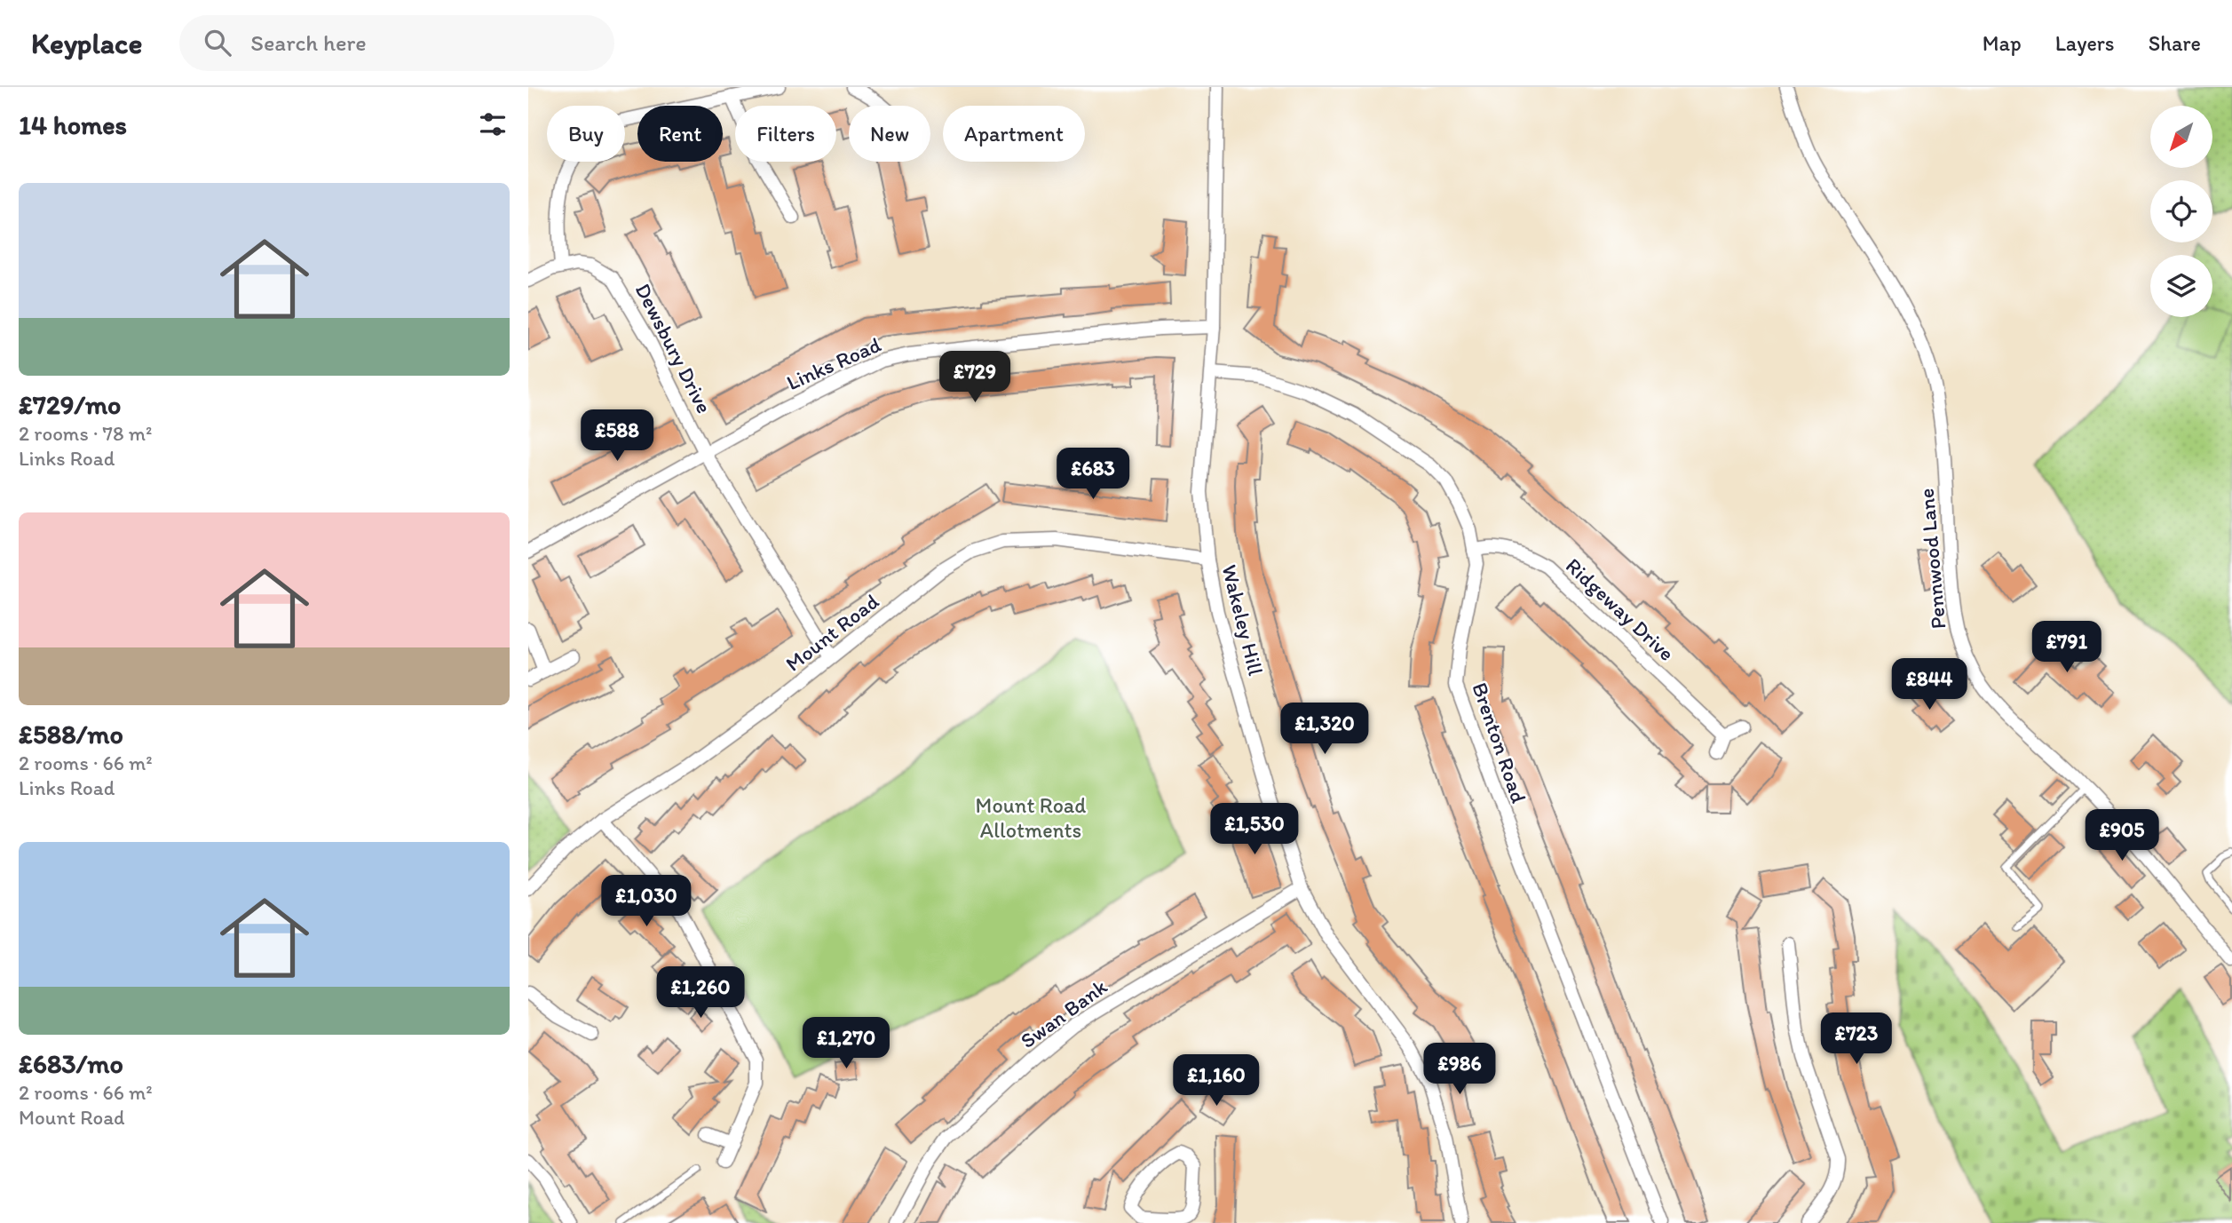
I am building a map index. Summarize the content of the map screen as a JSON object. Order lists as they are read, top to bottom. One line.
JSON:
{"streets":{"street":["Dewsbury Drive","Links Road","Pennwood Lane","Ridgeway Drive","Wakeley Hill","Mount Road","Brenton Road","Swan Bank"]},"crossings":[["Dewsbury Drive","Links Road"],["Links Road","Wakeley Hill"],["Ridgeway Drive","Brenton Road"],["Wakeley Hill","Mount Road"],["Wakeley Hill","Brenton Road"],["Wakeley Hill","Swan Bank"]],"parks":["Mount Road Allotments"],"north":"bottom left","page":{"header":"Keyplace","search":"Search here","nav":["Map","Layers","Share"],"heading":"14 homes","chip":["Buy","Rent","Filters","New","Apartment"],"list":[{"name":"£729/mo","note":"2 rooms · 78 m² · Links Road"},{"name":"£588/mo","note":"2 rooms · 66 m² · Links Road"},{"name":"£683/mo","note":"2 rooms · 66 m² · Mount Road"}],"price":["£729","£588","£683","£791","£844","£1,320","£1,530","£905","£1,030","£1,260","£723","£1,270","£986","£1,160"]}}
